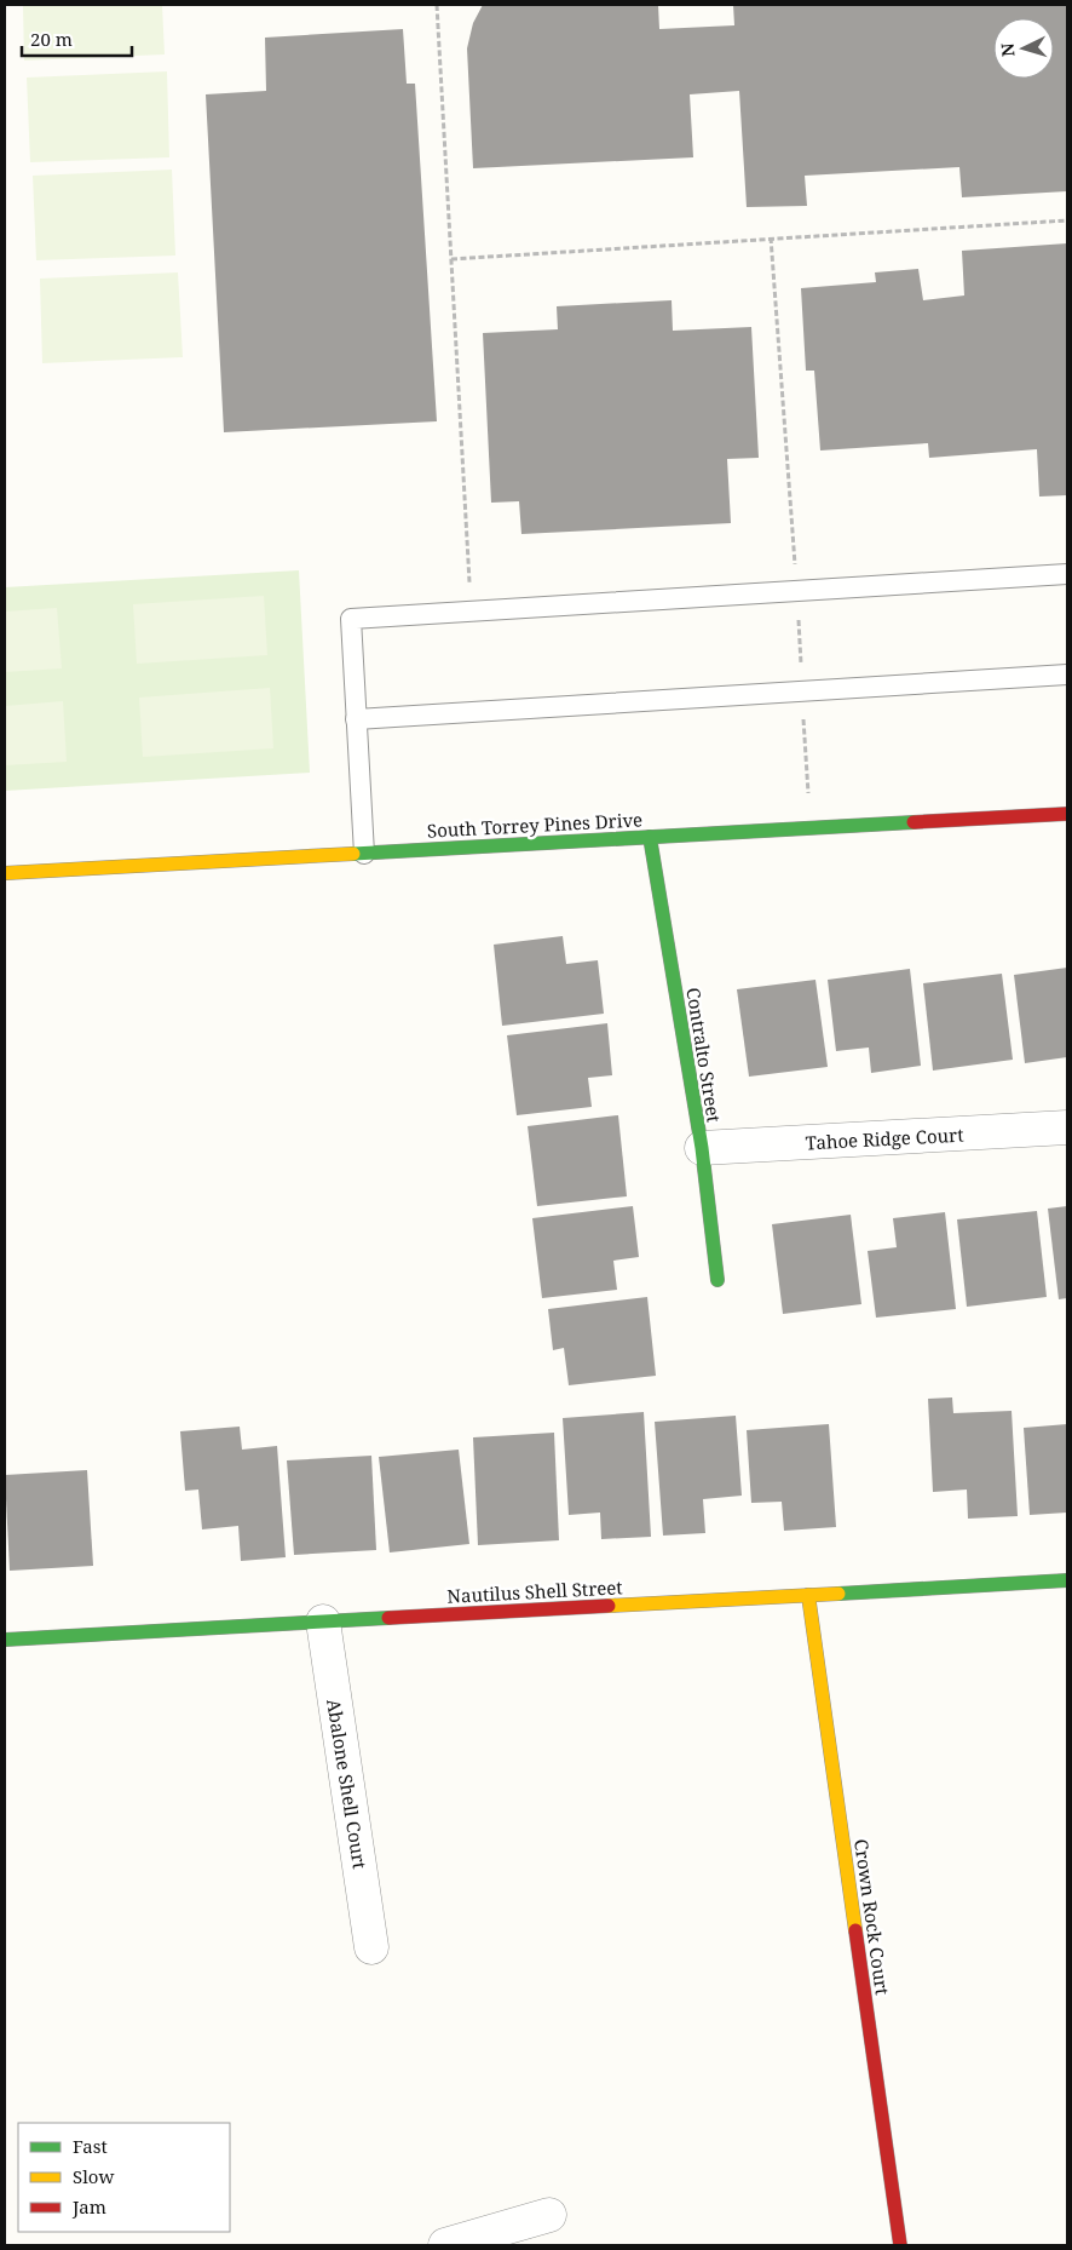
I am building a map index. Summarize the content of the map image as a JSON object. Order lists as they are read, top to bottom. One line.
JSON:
{"streets":{"street":["South Torrey Pines Drive","Contralto Street","Tahoe Ridge Court","Nautilus Shell Street","Abalone Shell Court","Crown Rock Court"]},"crossings":[["South Torrey Pines Drive","Contralto Street"],["Contralto Street","Tahoe Ridge Court"],["Nautilus Shell Street","Abalone Shell Court"],["Nautilus Shell Street","Crown Rock Court"]],"legend":["Fast","Slow","Jam"],"scale_bar":"20 m","north":"left"}
